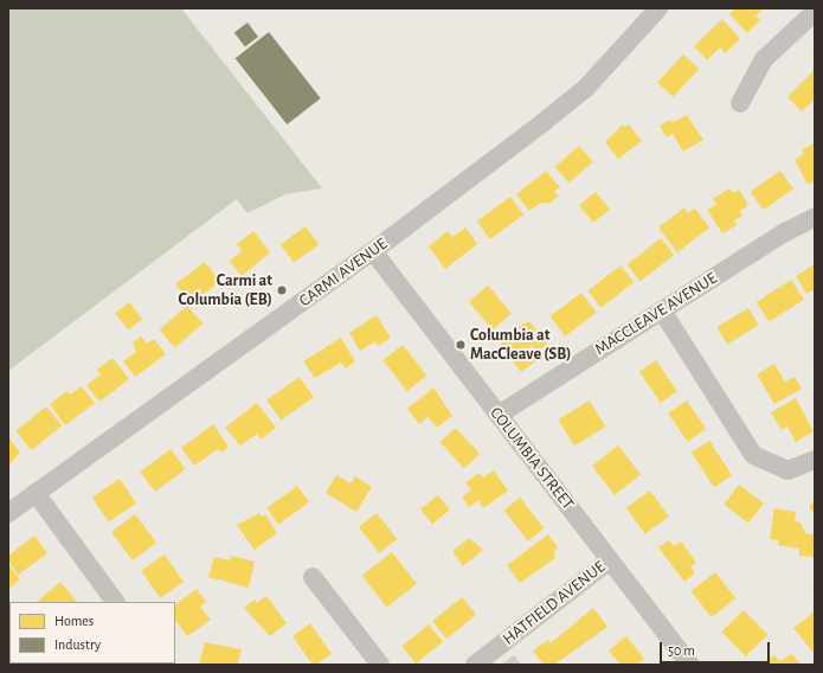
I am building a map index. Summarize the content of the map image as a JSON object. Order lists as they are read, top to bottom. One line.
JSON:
{"streets":{"street":["CARMI AVENUE","MACCLEAVE AVENUE","COLUMBIA STREET","HATFIELD AVENUE"]},"crossings":[["CARMI AVENUE","COLUMBIA STREET"],["MACCLEAVE AVENUE","COLUMBIA STREET"],["COLUMBIA STREET","HATFIELD AVENUE"]],"places":["Carmi at Columbia (EB)","Columbia at MacCleave (SB)"],"legend":["Homes","Industry"],"scale_bar":"50 m"}
